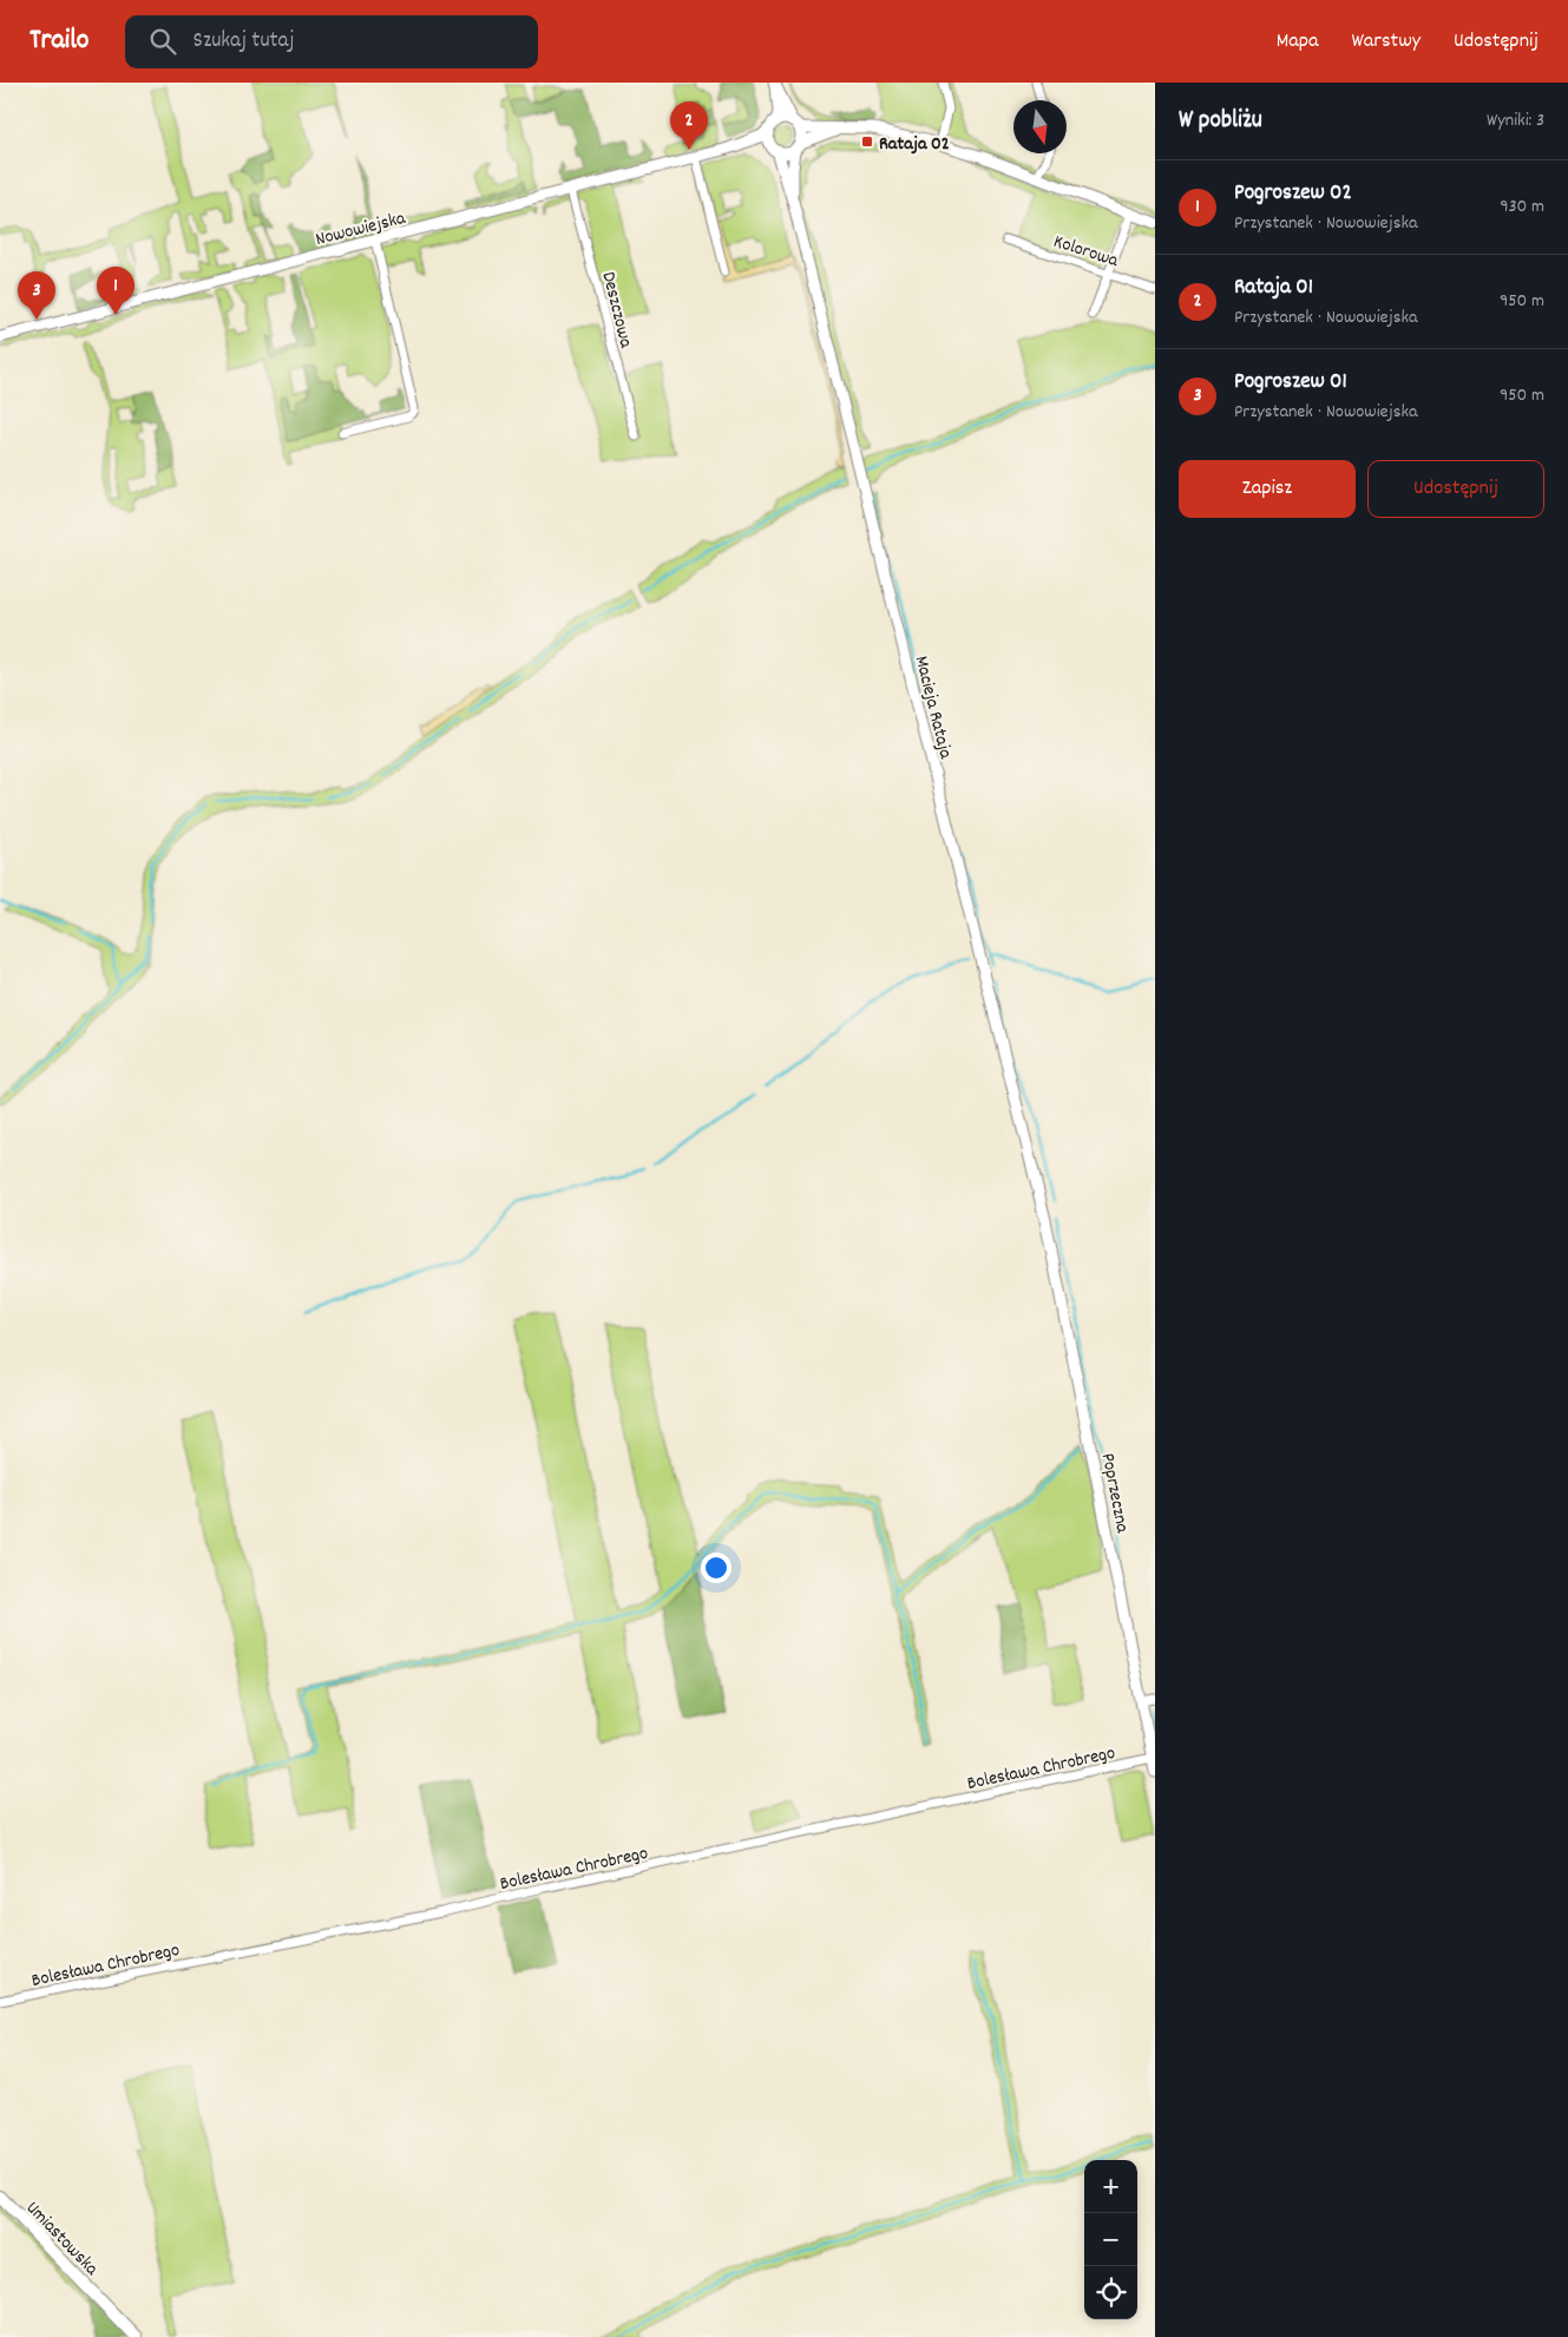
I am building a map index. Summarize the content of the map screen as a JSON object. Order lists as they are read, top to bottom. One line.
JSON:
{"streets":{"main road":["Umiastowska"],"street":["Nowowiejska","Kolorowa","Deszczowa","Macieja Rataja","Poprzeczna","Bolesława Chrobrego"]},"crossings":[["Nowowiejska","Deszczowa"],["Nowowiejska","Macieja Rataja"],["Macieja Rataja","Poprzeczna"],["Poprzeczna","Bolesława Chrobrego"]],"places":{"transit":["Rataja 02"]},"north":"bottom","page":{"header":"Trailo","search":"Szukaj tutaj","nav":["Mapa","Warstwy","Udostępnij"],"heading":["W pobliżu","Wyniki: 3"],"pins":["2","1","3"],"list":[{"mark":"1","name":"Pogroszew 02","note":"Przystanek · Nowowiejska","value":"930 m"},{"mark":"2","name":"Rataja 01","note":"Przystanek · Nowowiejska","value":"950 m"},{"mark":"3","name":"Pogroszew 01","note":"Przystanek · Nowowiejska","value":"950 m"}],"buttons":["Zapisz","Udostępnij"],"map_buttons":["+","−"]}}
